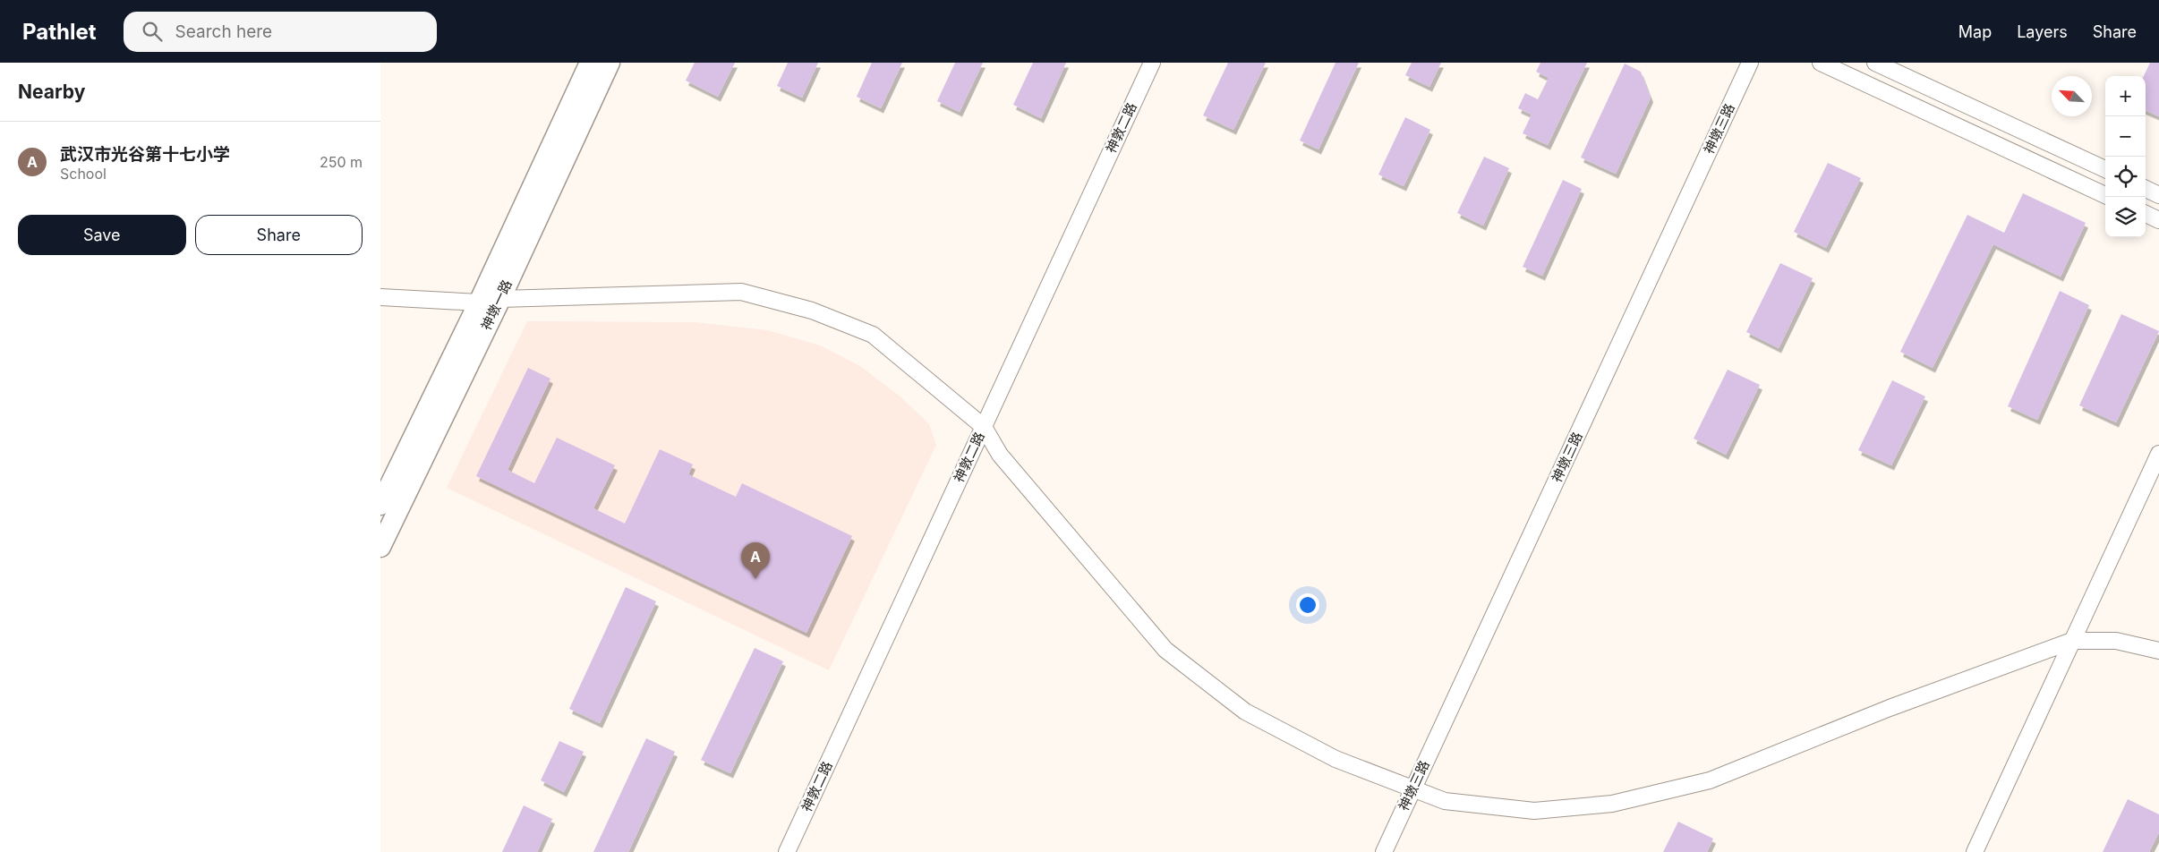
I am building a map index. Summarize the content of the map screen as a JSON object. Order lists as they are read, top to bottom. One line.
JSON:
{"streets":{"main road":["神墩一路"],"street":["神敦二路","神墩三路"]},"north":"top left","page":{"header":"Pathlet","search":"Search here","nav":["Map","Layers","Share"],"heading":"Nearby","map_buttons":["+","−"],"list":[{"mark":"A","name":"武汉市光谷第十七小学","note":"School","value":"250 m"}],"buttons":["Save","Share"],"pins":"A"}}
